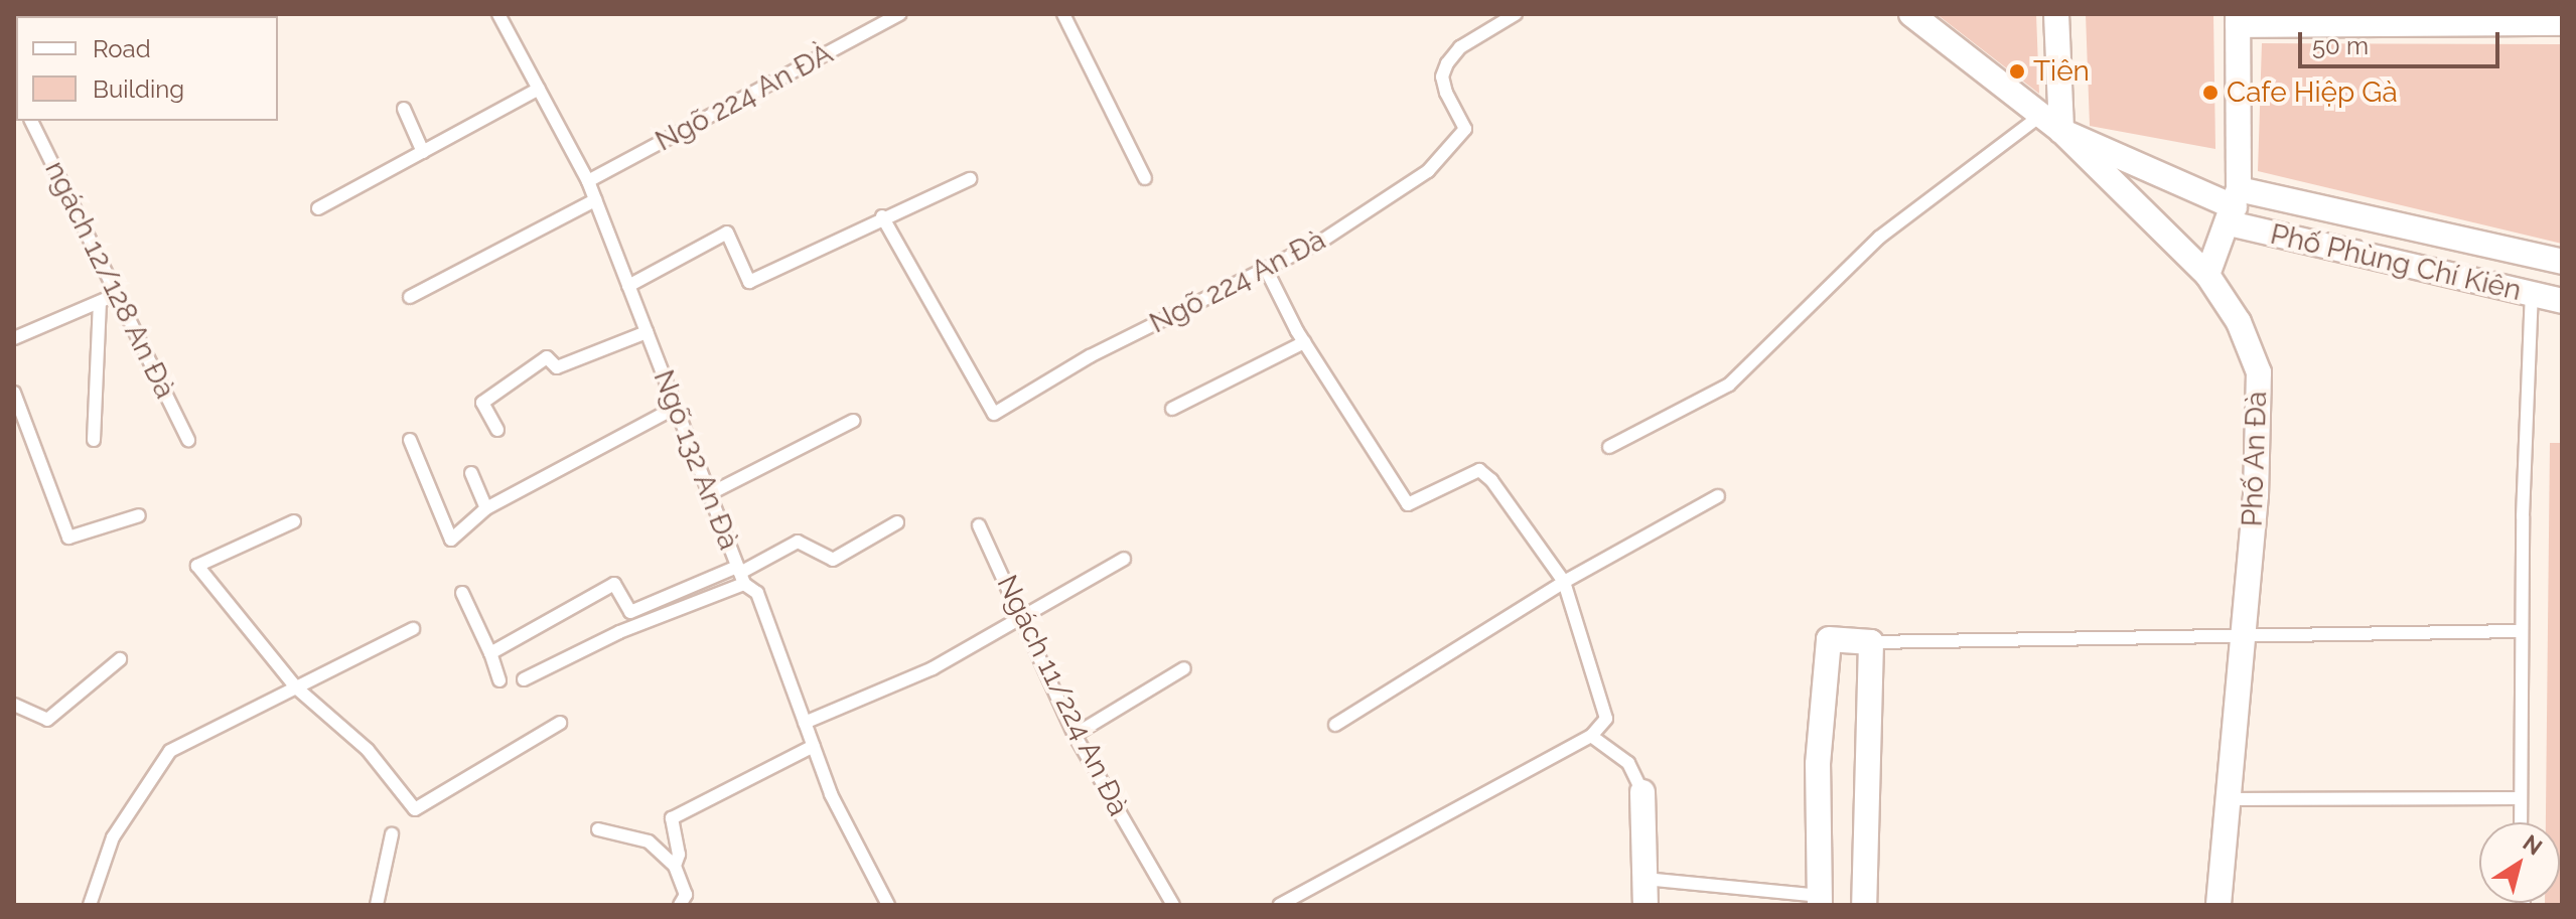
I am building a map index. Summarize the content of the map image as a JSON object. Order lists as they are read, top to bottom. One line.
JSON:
{"streets":{"street":["Phố Phùng Chí Kiên","Phố An Đà"],"lane":["Ngõ 224 An ĐÀ","ngách 12/128 An Đà","Ngõ 224 An Đà","Ngõ 132 An Đà","Ngách 11/224 An Đà"]},"crossings":[["Ngõ 224 An ĐÀ","Ngõ 132 An Đà"]],"places":["Tiên","Cafe Hiệp Gà"],"legend":["Road","Building"],"scale_bar":"50 m","north":"top right"}
